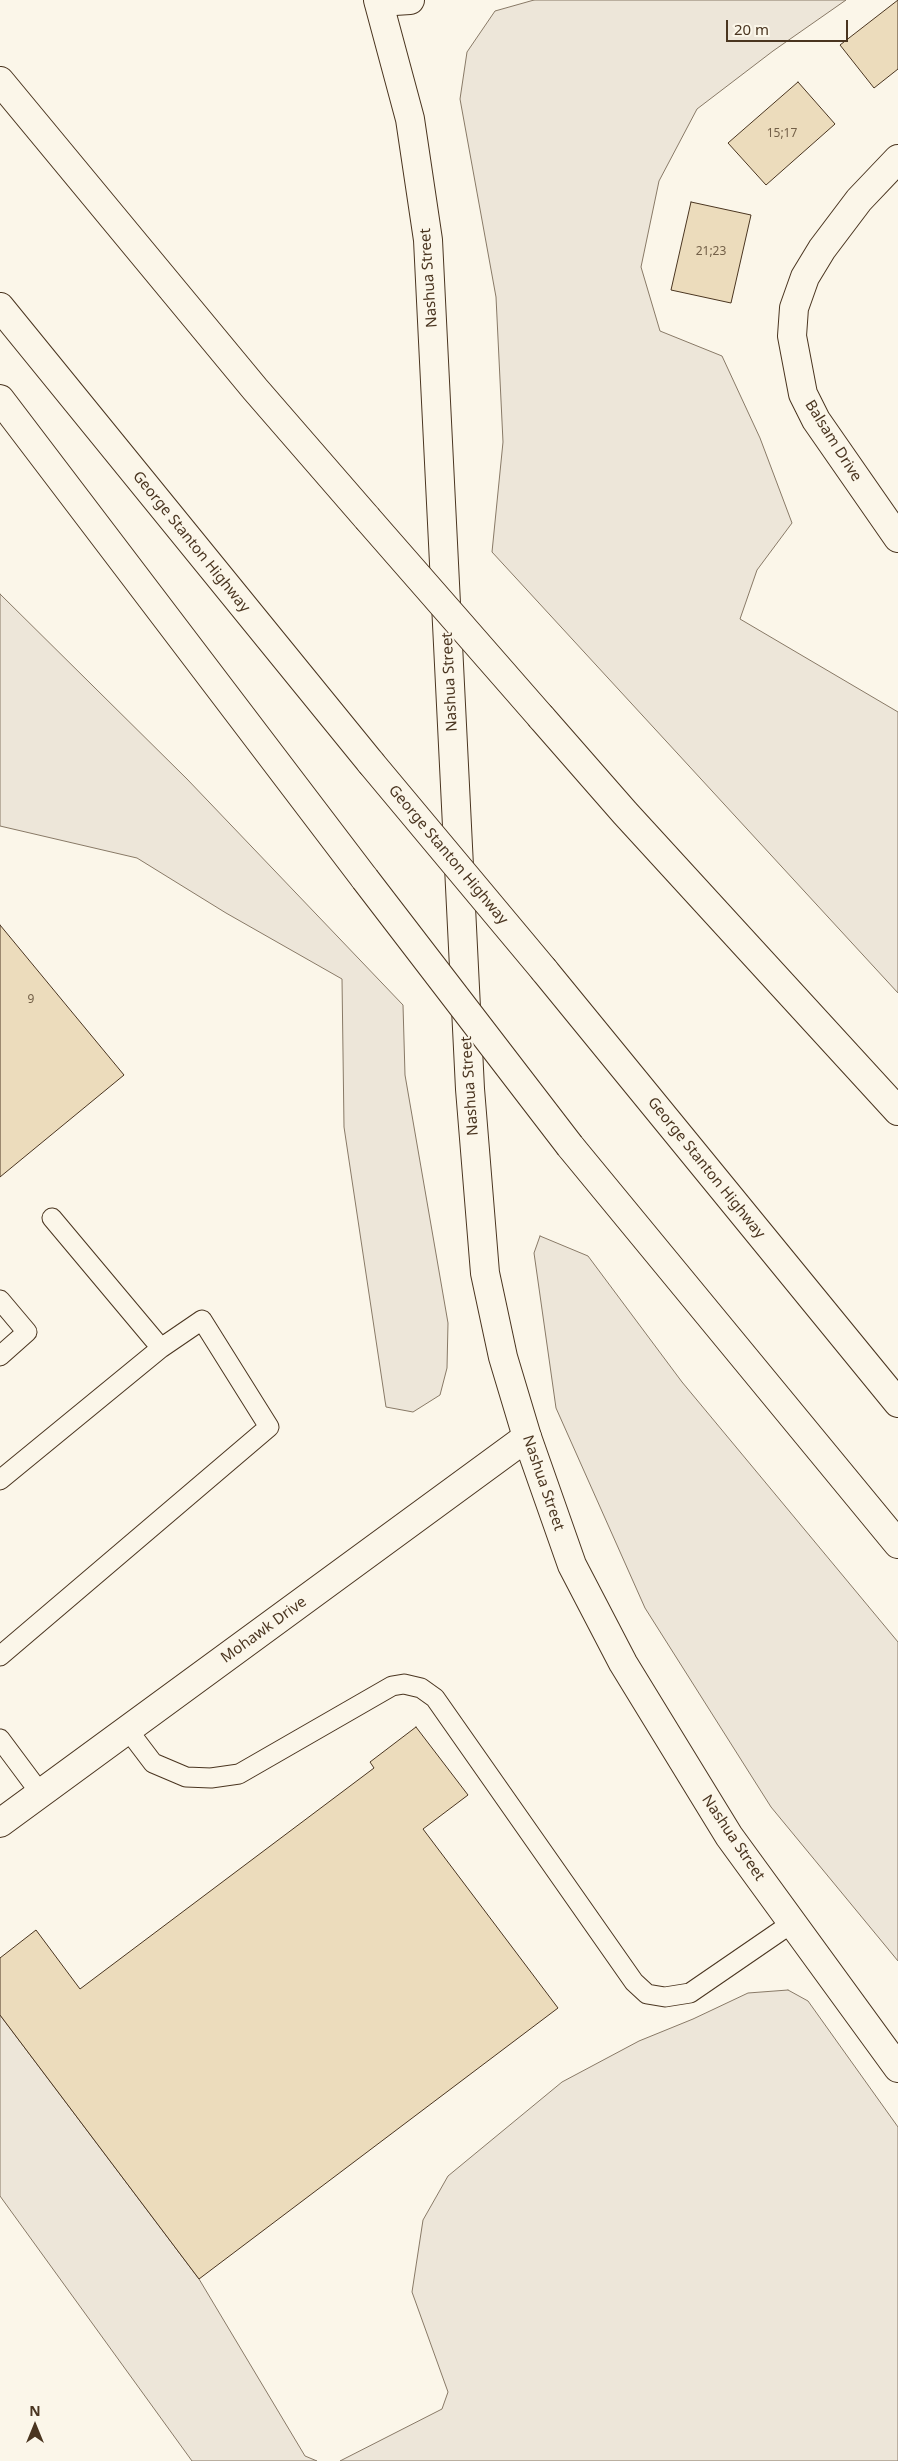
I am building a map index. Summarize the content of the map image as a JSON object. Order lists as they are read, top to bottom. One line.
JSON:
{"streets":{"main road":["Nashua Street","Balsam Drive","George Stanton Highway","Mohawk Drive"]},"crossings":[["Nashua Street","Mohawk Drive"]],"house_numbers":["15;17","21;23","9"],"scale_bar":"20 m","north":"top"}
